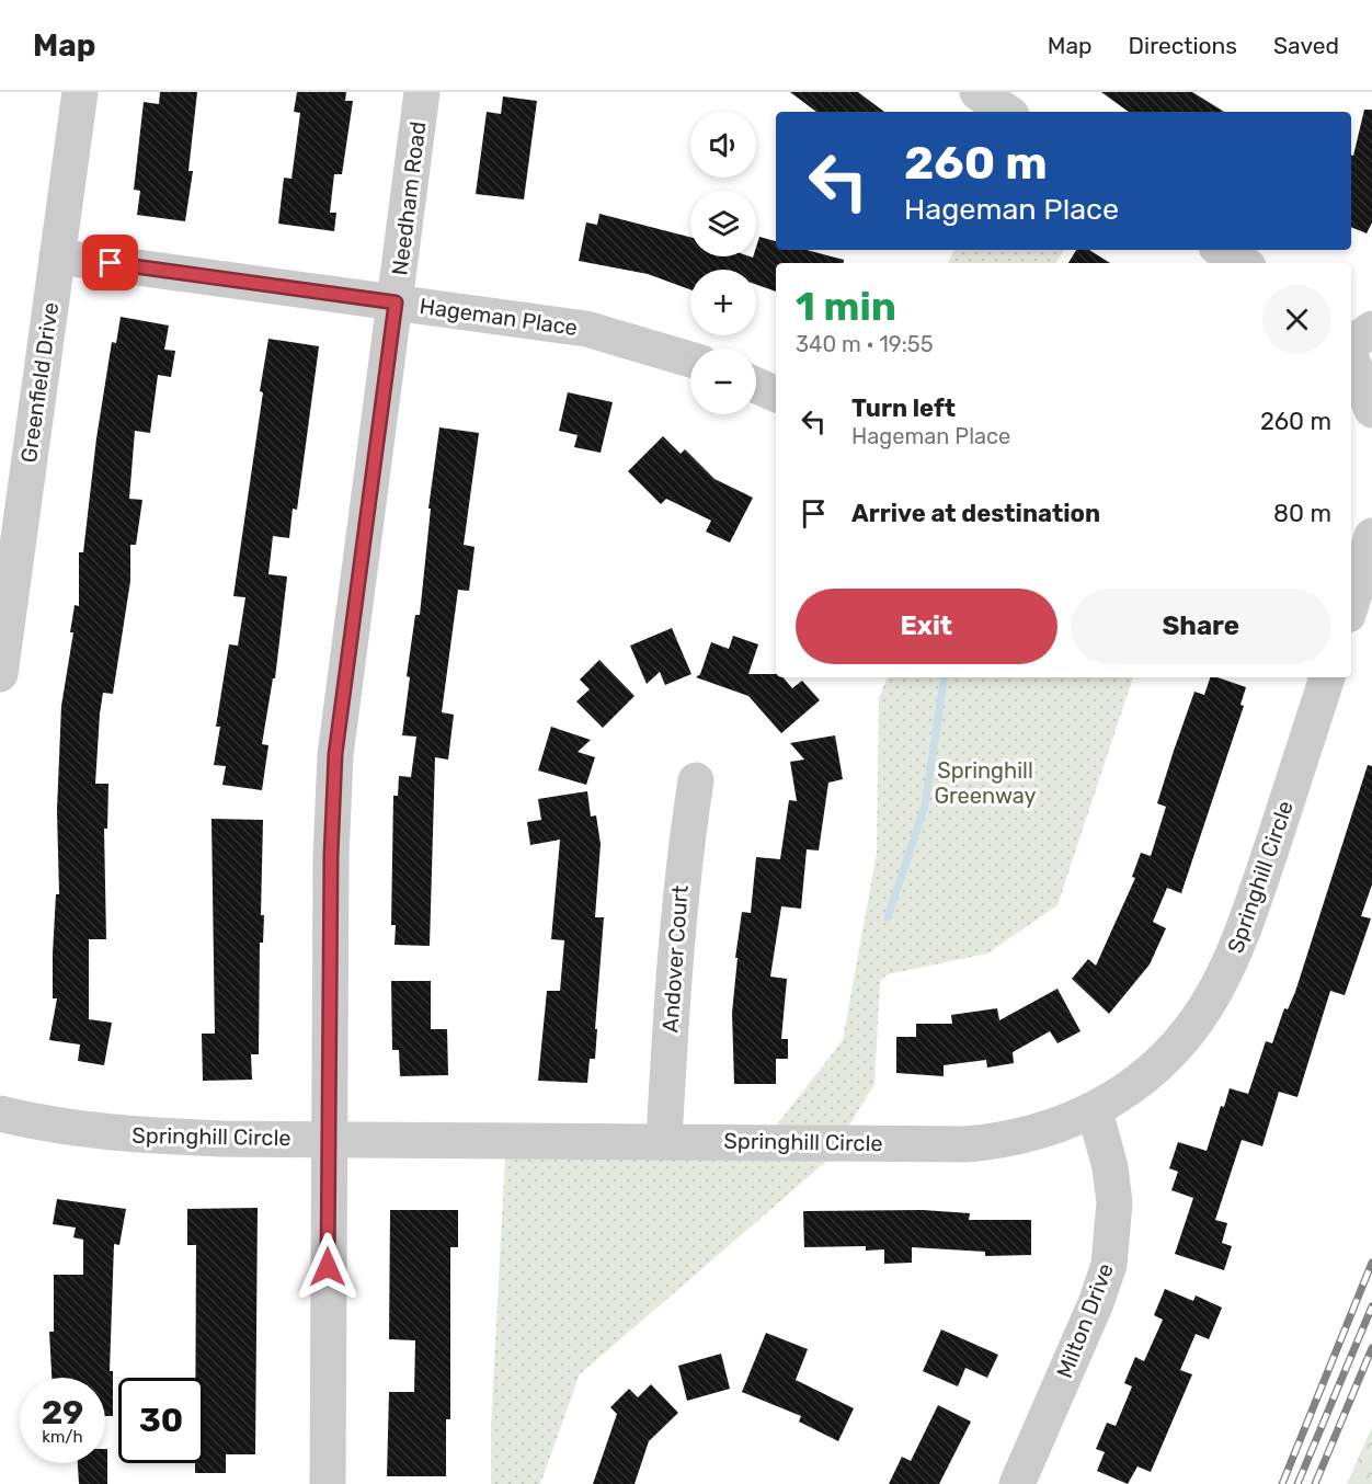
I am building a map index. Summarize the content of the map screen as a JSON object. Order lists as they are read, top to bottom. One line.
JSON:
{"streets":{"street":["Needham Road","Hageman Place","Greenfield Drive","Springhill Circle","Andover Court","Milton Drive"]},"crossings":[["Needham Road","Hageman Place"],["Needham Road","Springhill Circle"],["Hageman Place","Greenfield Drive"],["Springhill Circle","Andover Court"],["Springhill Circle","Milton Drive"]],"parks":["Springhill Greenway"],"page":{"header":"Map","nav":["Map","Directions","Saved"],"map_buttons":["+","−"],"turn":["260 m","Hageman Place"],"heading":["1 min","340 m · 19:55"],"list":[{"name":"Turn left","note":"Hageman Place","value":"260 m"},{"name":"Arrive at destination","value":"80 m"}],"buttons":["Exit","Share"],"speed":"29 km/h","limit":"30"}}
